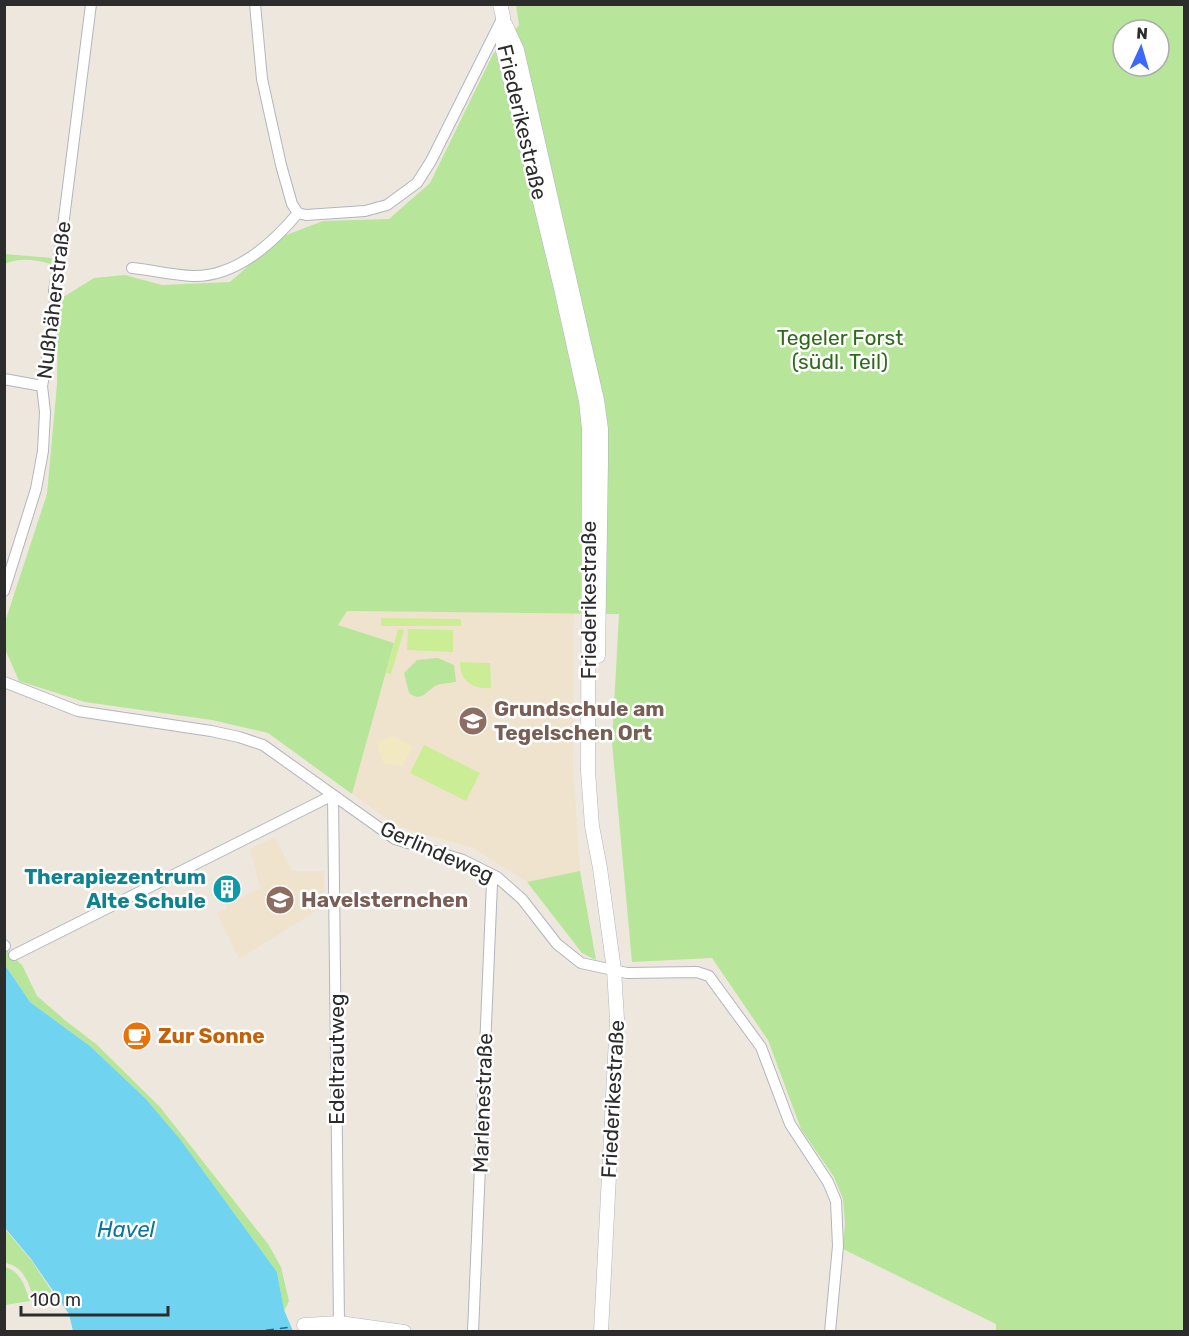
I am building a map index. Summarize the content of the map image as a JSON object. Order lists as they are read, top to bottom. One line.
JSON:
{"streets":{"street":["Friederikestraße","Nußhäherstraße","Gerlindeweg","Edeltrautweg","Marlenestraße"]},"crossings":[["Friederikestraße","Gerlindeweg"],["Gerlindeweg","Edeltrautweg"],["Gerlindeweg","Marlenestraße"]],"water":["Havel"],"parks":["Tegeler Forst (südl. Teil)"],"places":{"school or university":["Grundschule am Tegelschen Ort","Havelsternchen"],"building":["Therapiezentrum Alte Schule"],"cafe":["Zur Sonne"]},"scale_bar":"100 m","north":"top"}
